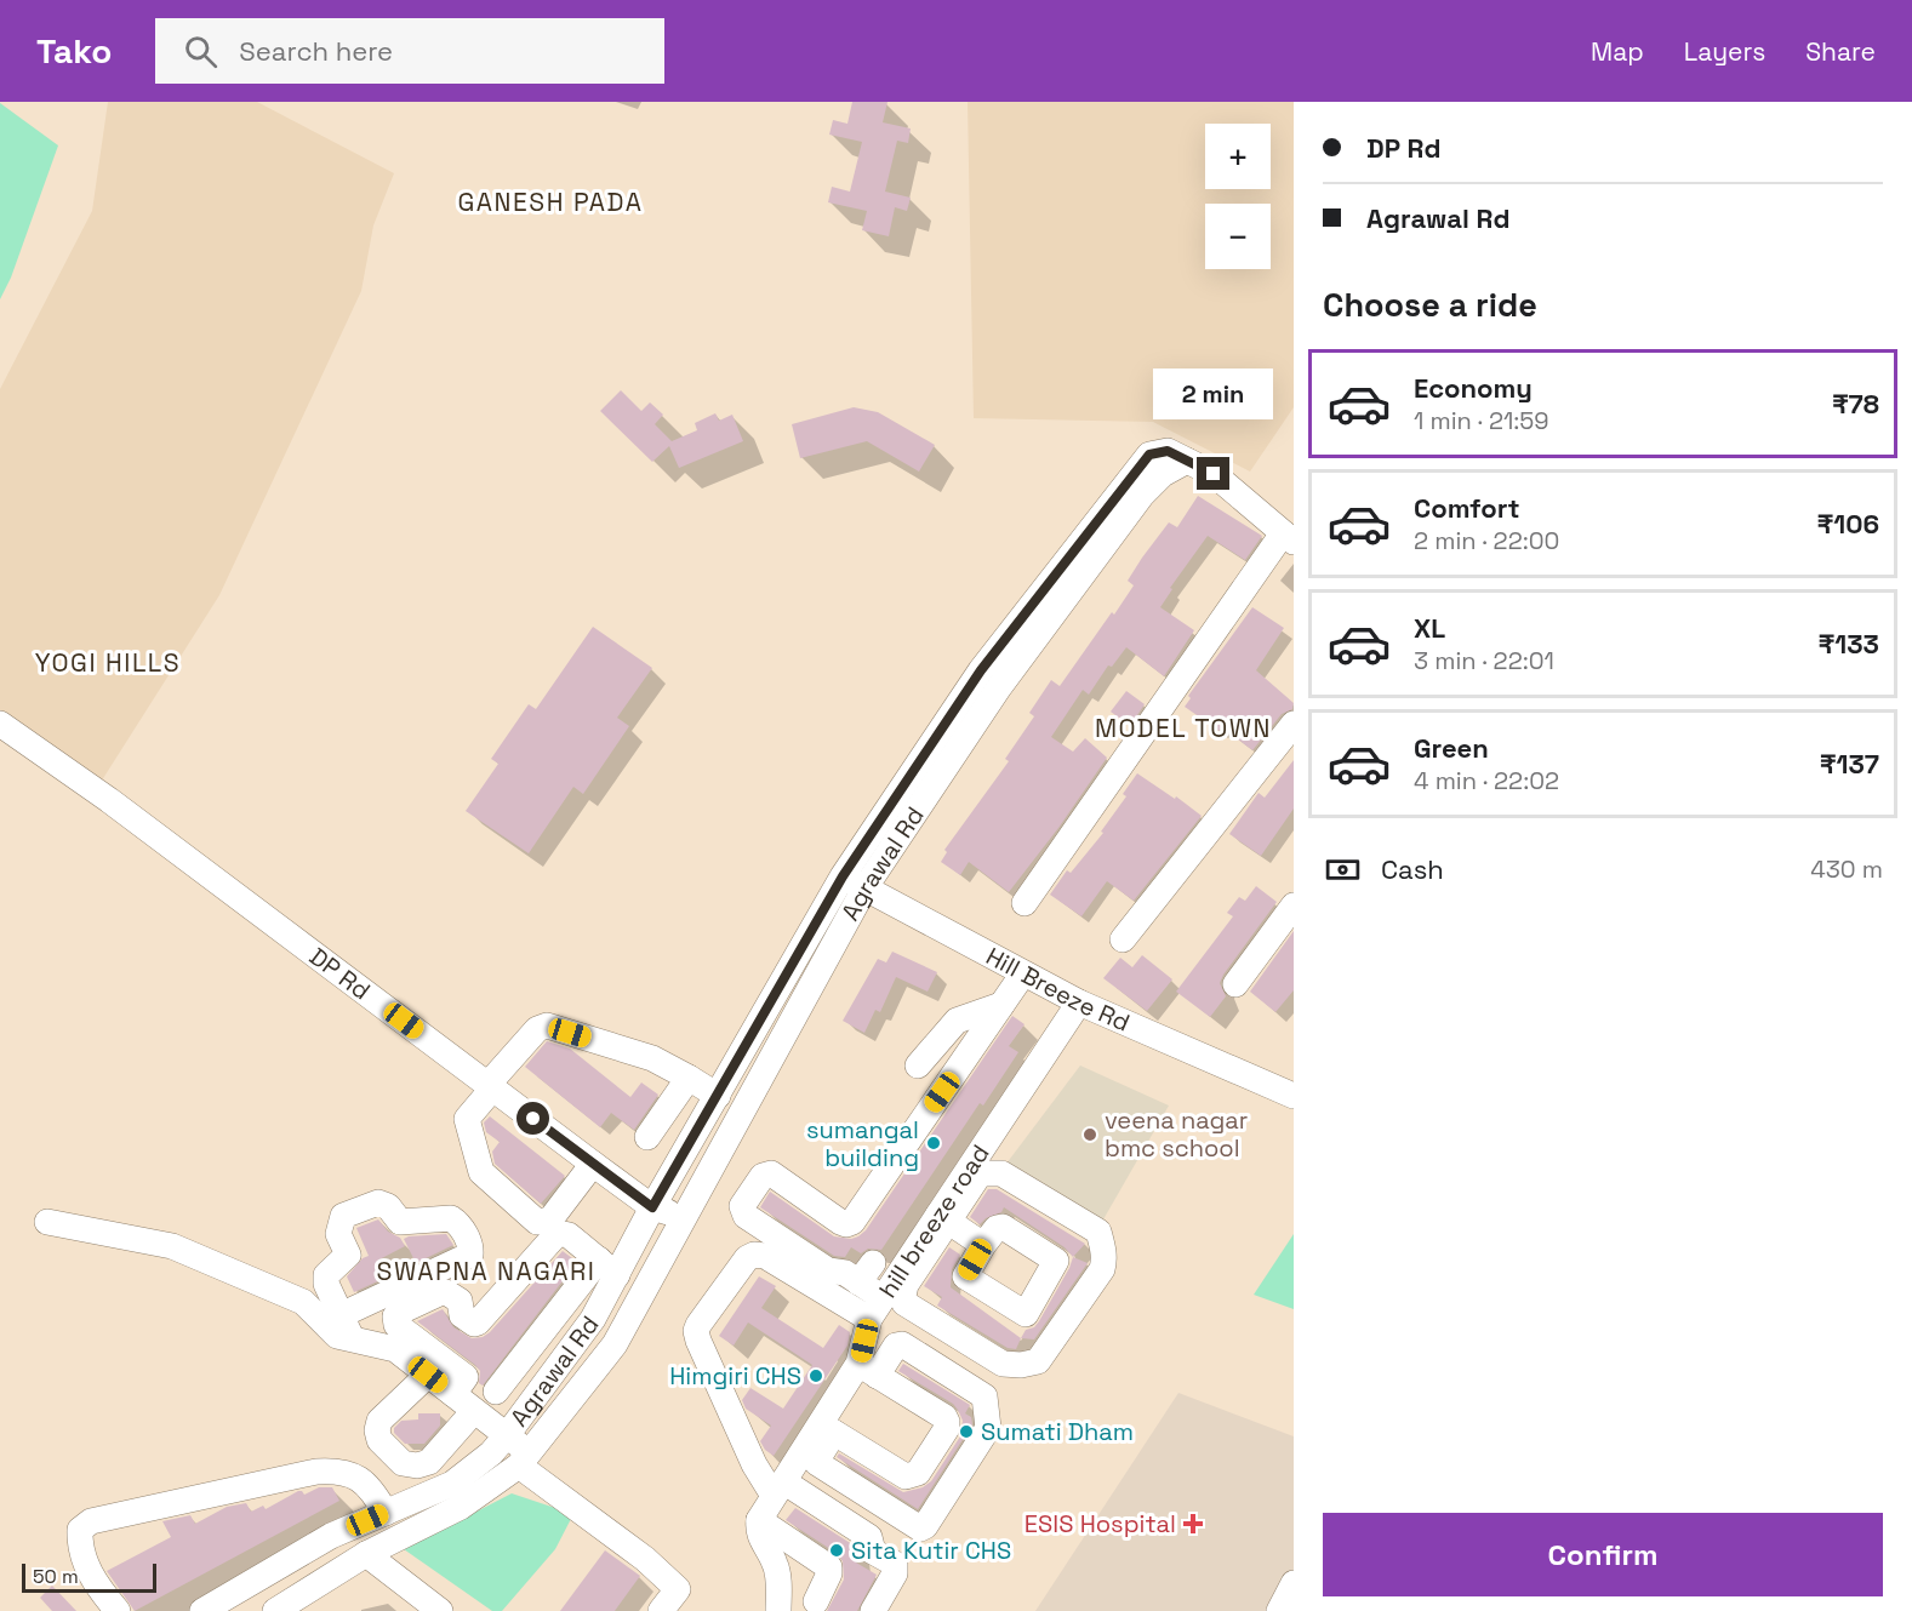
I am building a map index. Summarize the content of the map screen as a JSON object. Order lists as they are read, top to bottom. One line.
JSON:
{"streets":{"street":["Agrawal Rd","DP Rd","Hill Breeze Rd","hill breeze road"]},"crossings":[["Agrawal Rd","DP Rd"],["Agrawal Rd","Hill Breeze Rd"],["Hill Breeze Rd","hill breeze road"]],"districts":["GANESH PADA","YOGI HILLS","MODEL TOWN","SWAPNA NAGARI"],"places":{"other":["veena nagar bmc school","sumangal building","Himgiri CHS","Sumati Dham","Sita Kutir CHS"],"health":["ESIS Hospital"]},"scale_bar":"50 m","page":{"header":"Tako","search":"Search here","nav":["Map","Layers","Share"],"banner":["DP Rd","Agrawal Rd"],"map_buttons":["+","−"],"heading":"Choose a ride","list":[{"name":"Economy","note":"1 min · 21:59","value":"₹78"},{"name":"Comfort","note":"2 min · 22:00","value":"₹106"},{"name":"XL","note":"3 min · 22:01","value":"₹133"},{"name":"Green","note":"4 min · 22:02","value":"₹137"}],"bubble":"2 min","pay":["Cash","430 m"],"buttons":"Confirm","scale":"50 m"}}
